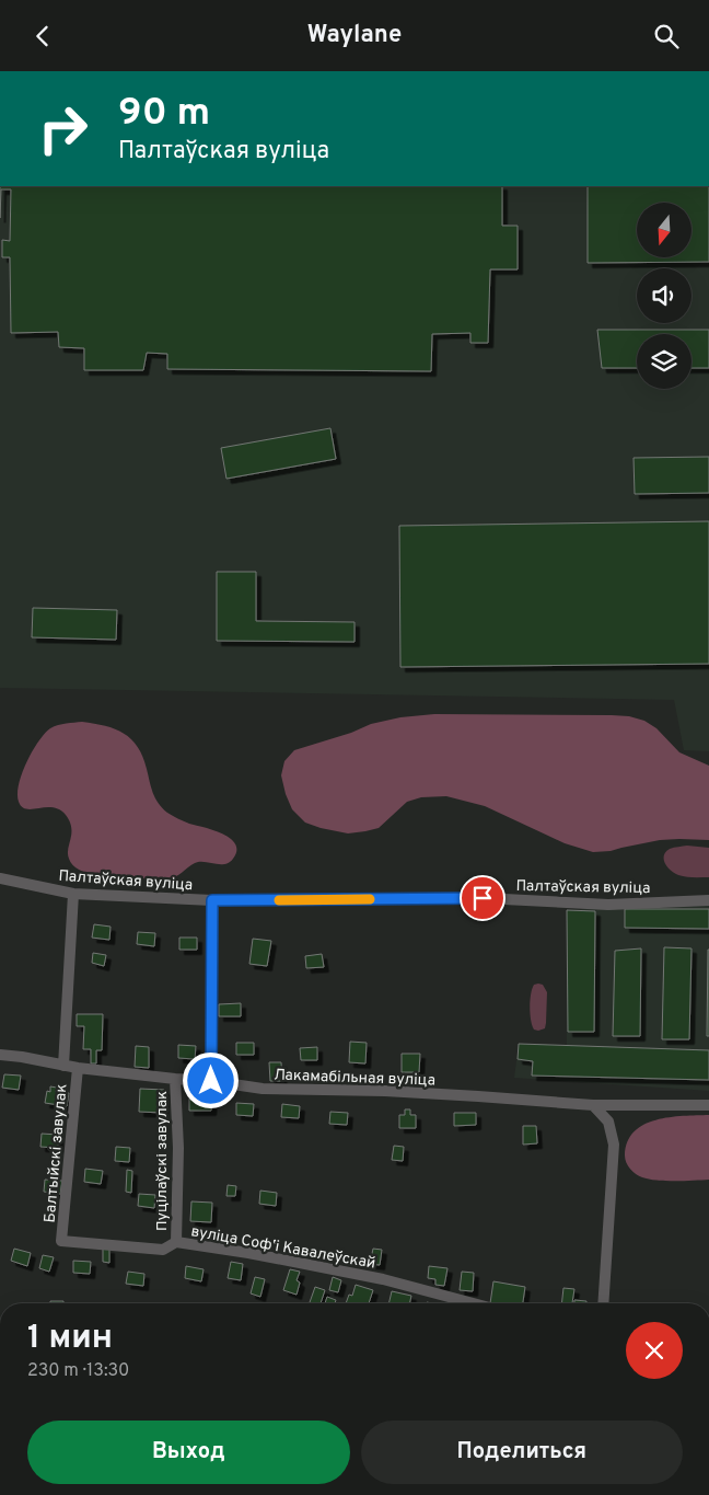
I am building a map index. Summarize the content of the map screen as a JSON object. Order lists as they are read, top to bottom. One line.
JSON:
{"streets":{"street":["Палтаўская вуліца","Лакамабільная вуліца","Балтыйскі завулак","Пуцілаўскі завулак","вуліца Софʼі Кавалеўскай"]},"crossings":[["Палтаўская вуліца","Балтыйскі завулак"],["Лакамабільная вуліца","Балтыйскі завулак"],["Лакамабільная вуліца","Пуцілаўскі завулак"],["Балтыйскі завулак","вуліца Софʼі Кавалеўскай"],["Пуцілаўскі завулак","вуліца Софʼі Кавалеўскай"]],"north":"bottom","page":{"header":"Waylane","turn":["90 m","Палтаўская вуліца"],"heading":["1 мин","230 m · 13:30"],"buttons":["Выход","Поделиться"]}}
